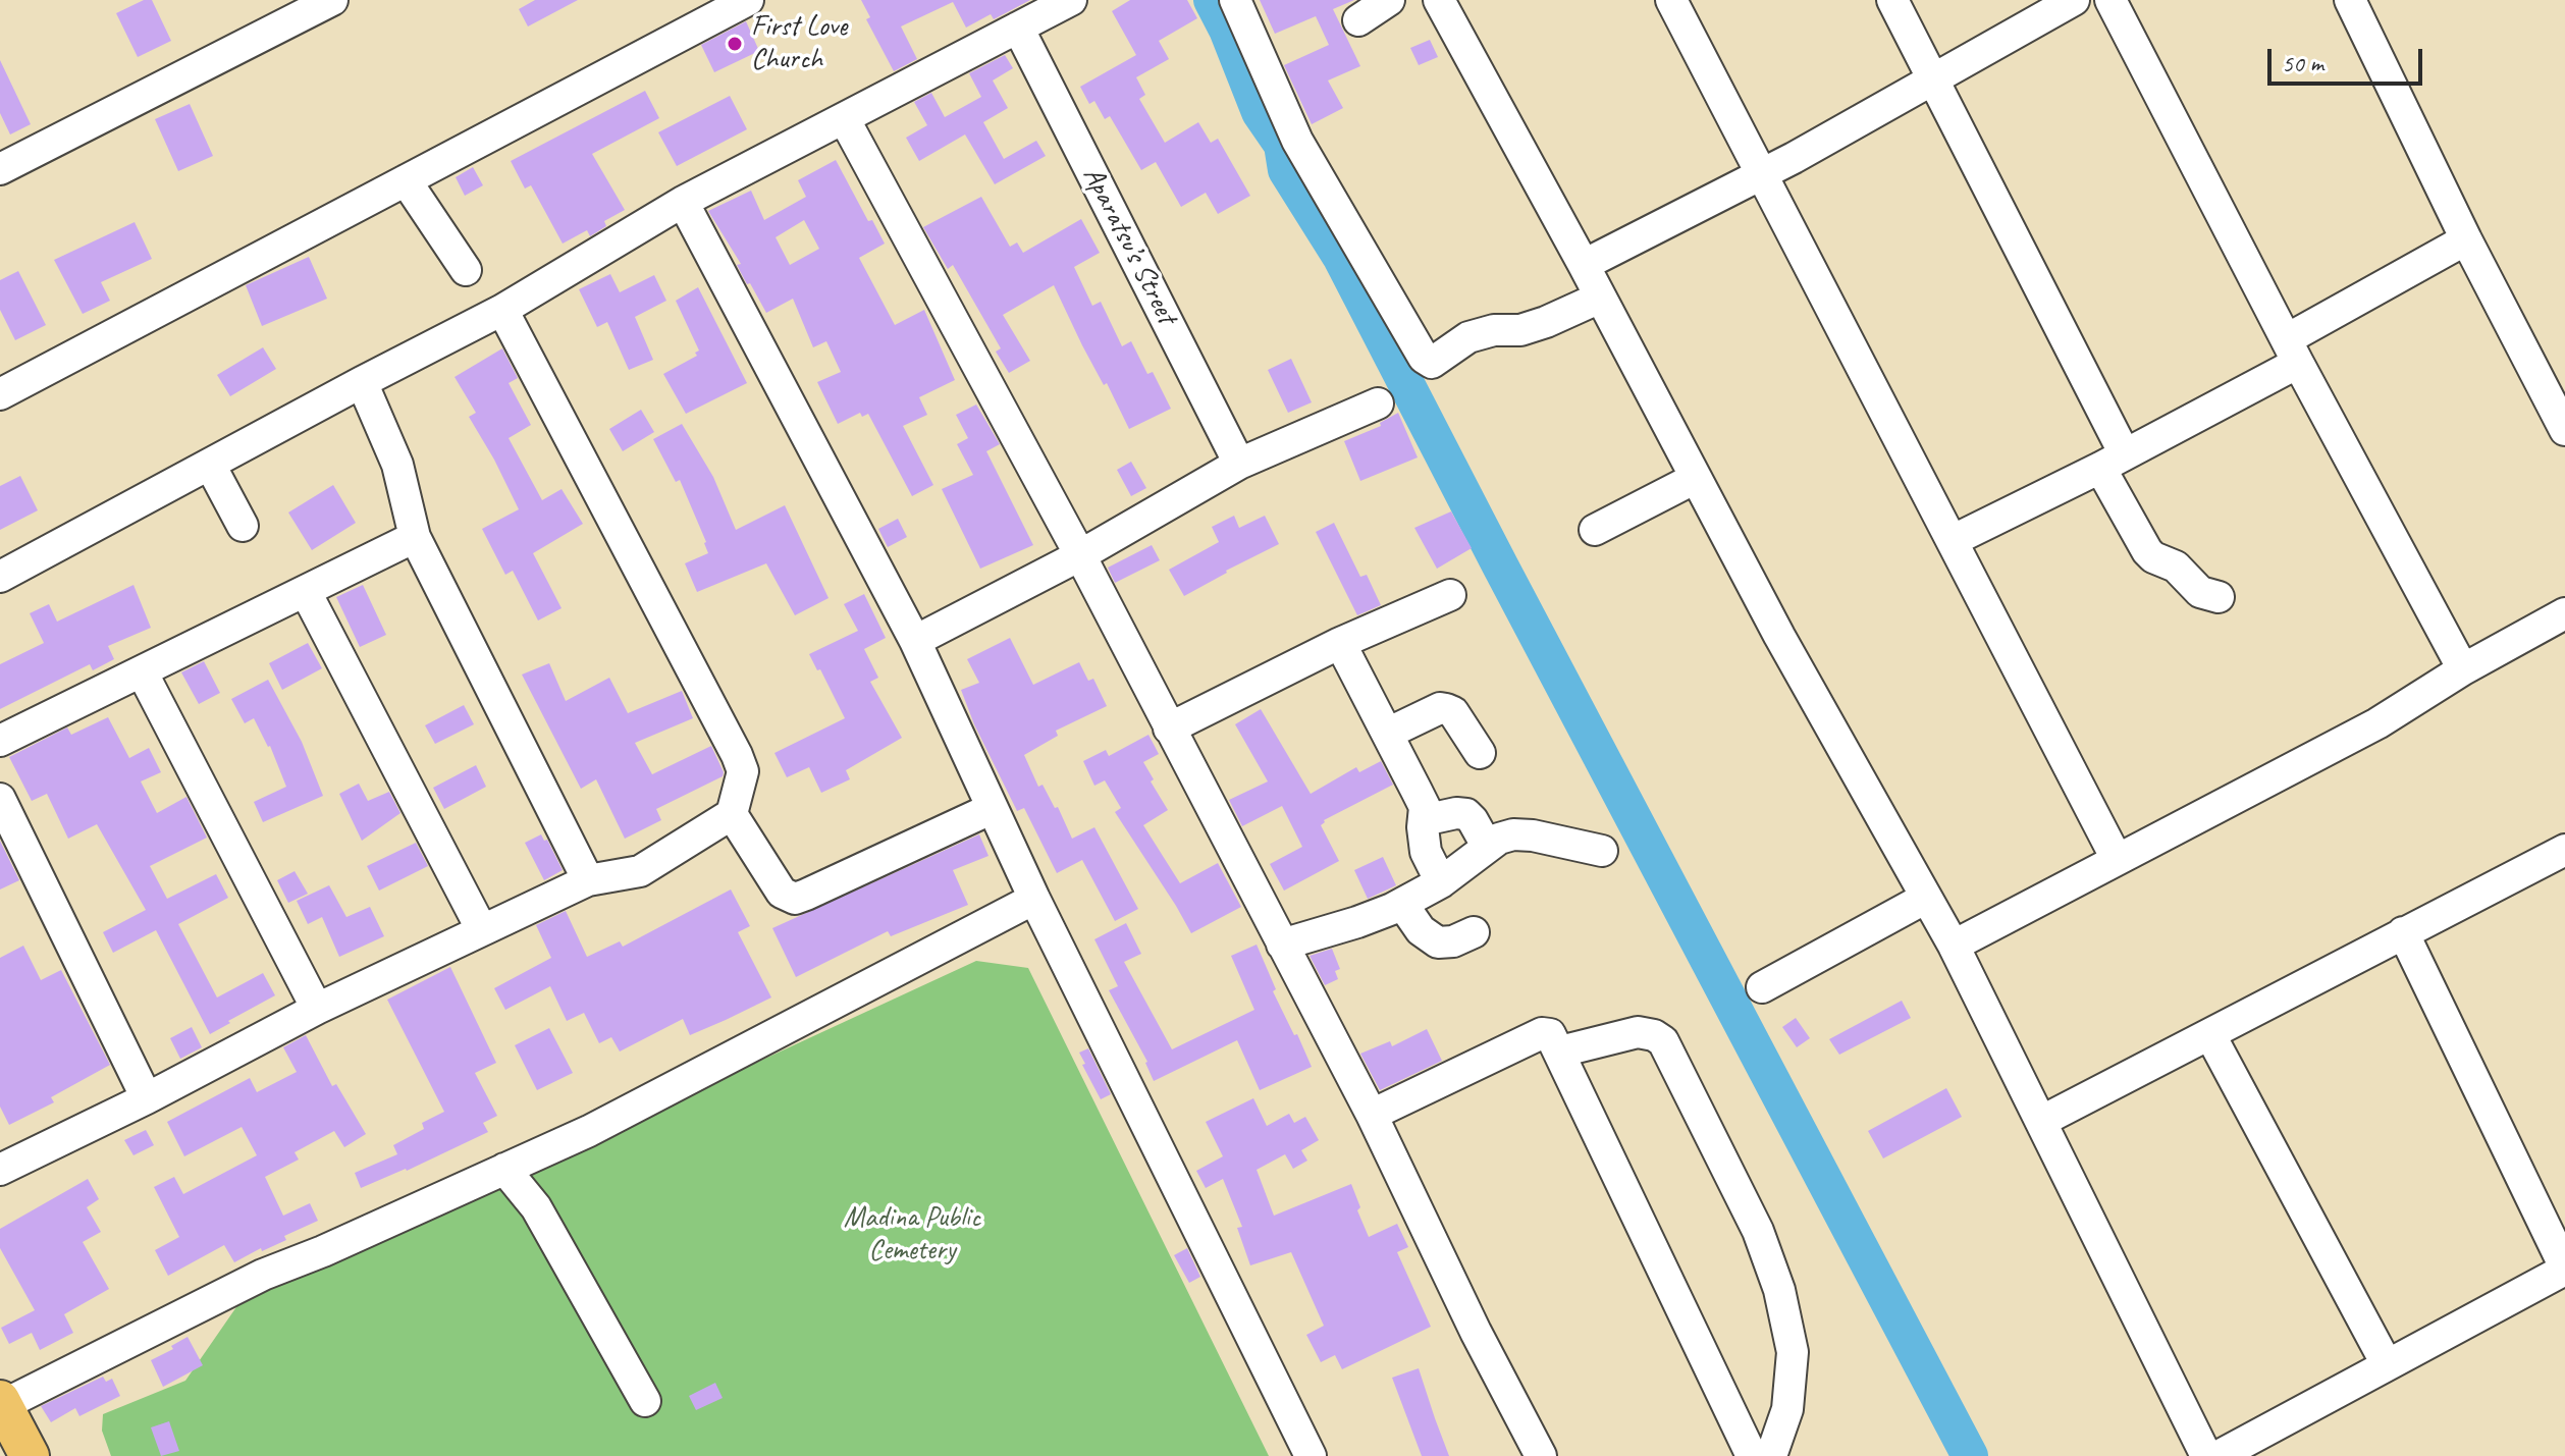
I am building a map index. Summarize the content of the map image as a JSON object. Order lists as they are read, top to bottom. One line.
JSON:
{"streets":{"street":["Aparatsu’s Street"]},"parks":["Madina Public Cemetery"],"places":["First Love Church"],"scale_bar":"50 m"}
